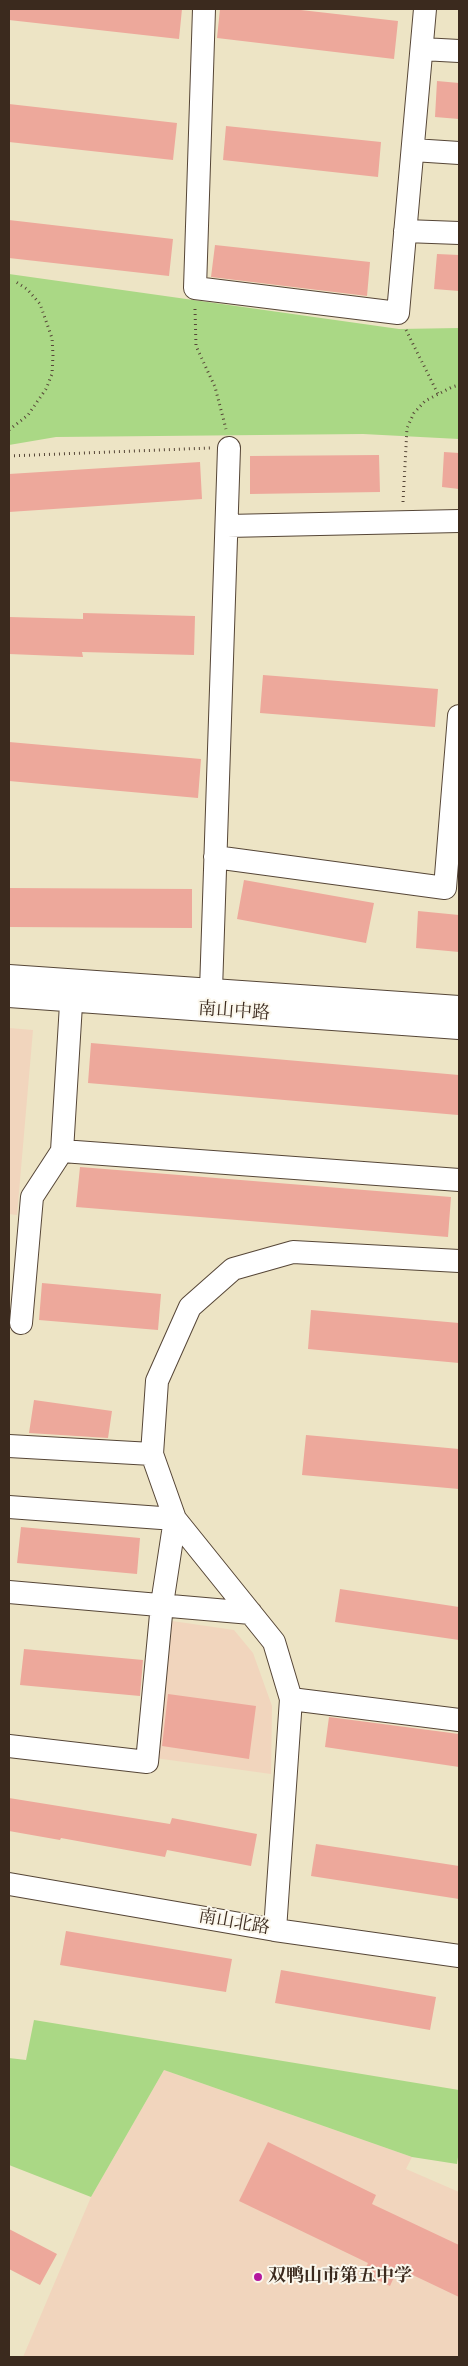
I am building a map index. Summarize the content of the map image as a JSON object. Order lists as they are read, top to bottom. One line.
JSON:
{"streets":{"street":["南山中路","南山北路"]},"places":["双鸭山市第五中学"]}
